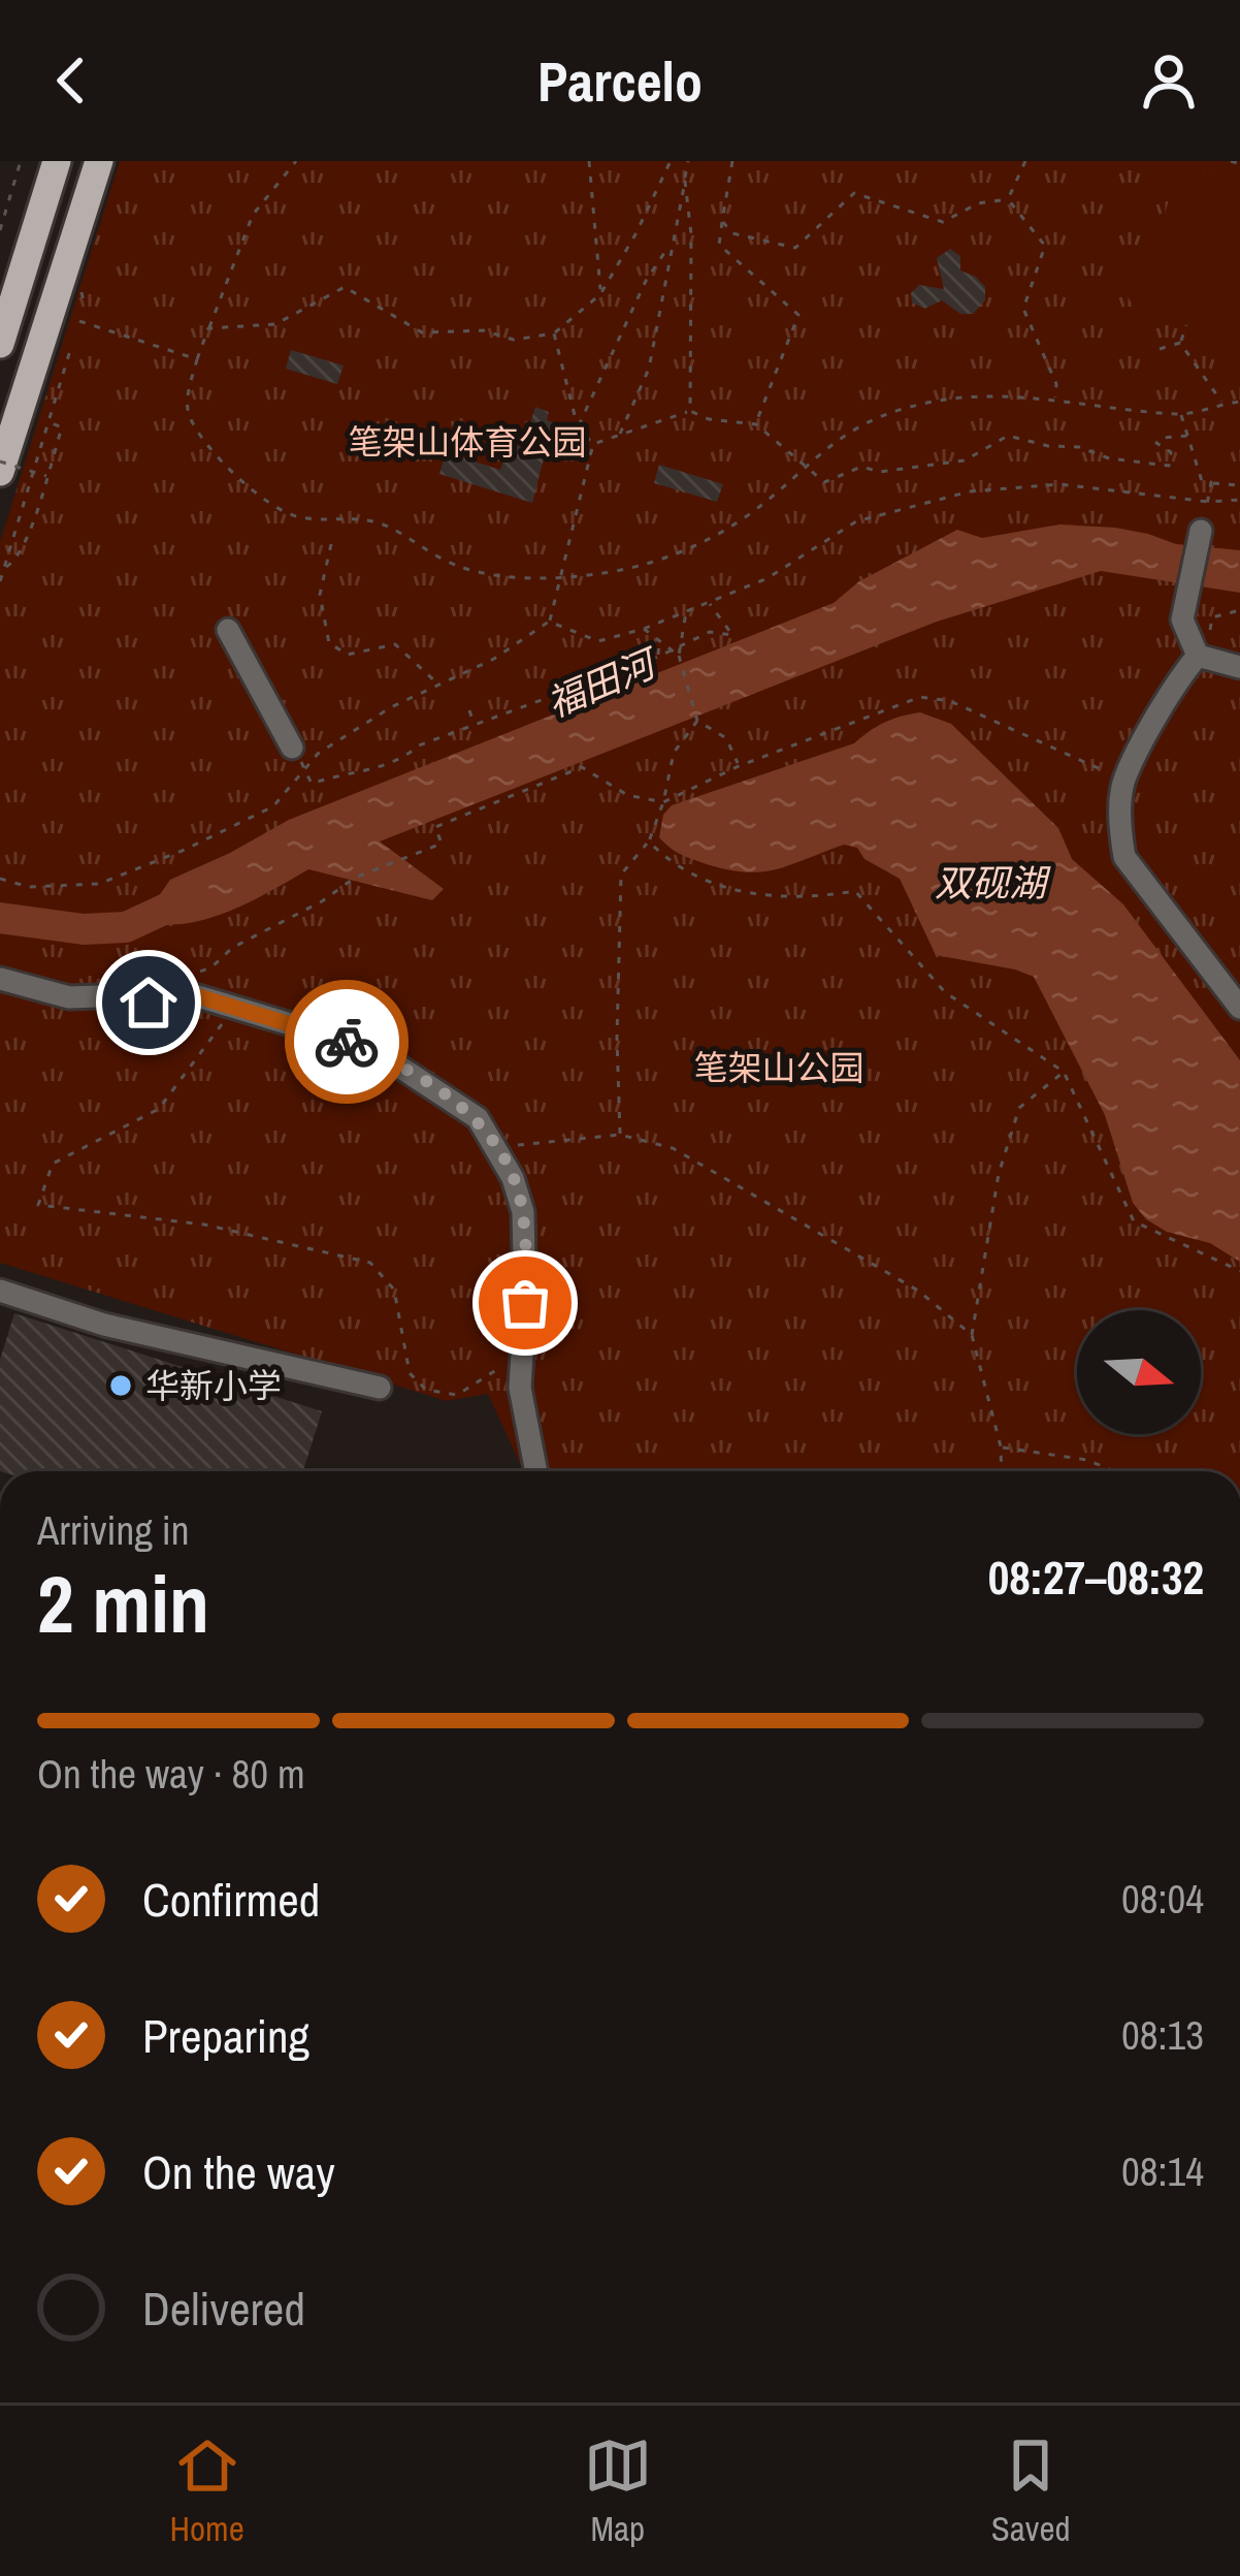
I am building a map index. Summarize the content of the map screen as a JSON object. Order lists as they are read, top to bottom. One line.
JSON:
{"water":["福田河","双砚湖"],"parks":["笔架山体育公园","笔架山公园"],"places":["华新小学"],"north":"right","page":{"header":"Parcelo","heading":["2 min","Arriving in","08:27–08:32"],"bar":"On the way · 80 m","list":[["Confirmed","08:04"],["Preparing","08:13"],["On the way","08:14"],"Delivered"],"tabs":["Home","Map","Saved"]}}
